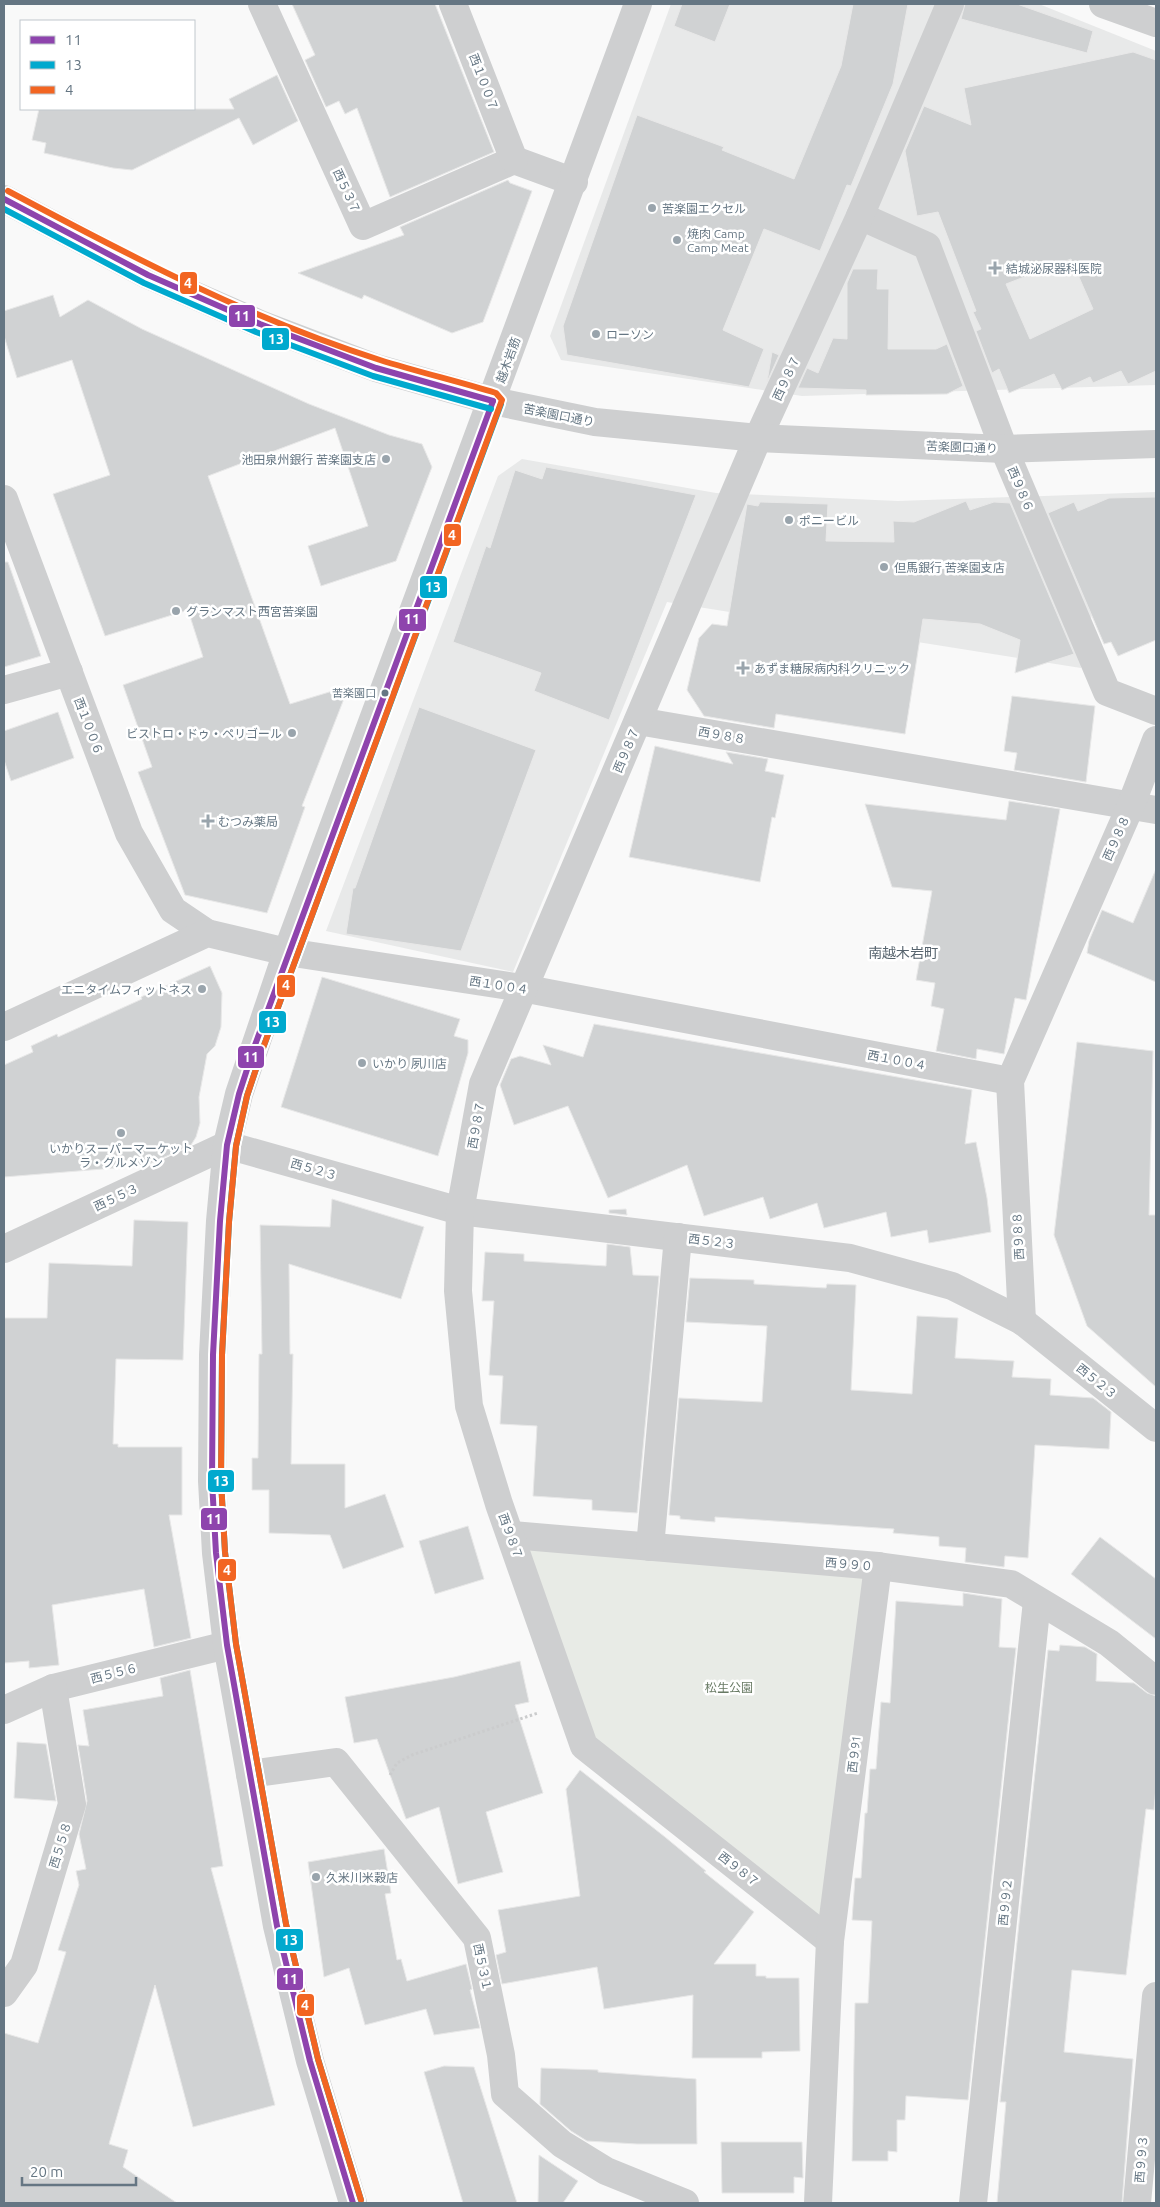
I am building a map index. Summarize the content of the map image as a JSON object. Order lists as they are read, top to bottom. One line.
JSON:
{"streets":{"street":["西１００７","西５３７","越木岩筋","西９８７","苦楽園口通り","西９８６","西１００６","西９８８","西１００４","西５２３","西５５３","西９９０","西５５６","西９91","西５５８","西９９２","西５３１","西９９３"]},"crossings":[["西１００７","西５３７"],["越木岩筋","苦楽園口通り"],["越木岩筋","西１００４"],["越木岩筋","西５２３"],["越木岩筋","西５５３"],["越木岩筋","西５５６"],["越木岩筋","西５３１"],["西９８７","苦楽園口通り"],["西９８７","西９８６"],["西９８７","西９８８"],["西９８７","西１００４"],["西９８７","西５２３"],["西９８７","西９９０"],["西９８７","西９91"],["苦楽園口通り","西９８６"],["西１００６","西１００４"],["西９８８","西１００４"],["西９８８","西５２３"],["西５２３","西５５３"],["西９９０","西９91"],["西９９０","西９９２"],["西５５６","西５５８"]],"districts":["南越木岩町"],"parks":["松生公園"],"places":{"other":["苦楽園エクセル","焼肉 Camp Camp Meat","ローソン","池田泉州銀行 苦楽園支店","ポニービル","但馬銀行 苦楽園支店","グランマスト西宮苦楽園","苦楽園口","ビストロ・ドゥ・ペリゴール","エニタイムフィットネス","いかり 夙川店","いかりスーパーマーケット ラ・グルメゾン","久米川米穀店"],"health":["結城泌尿器科医院","あずま糖尿病内科クリニック","むつみ薬局"]},"lines":["transit line 4","transit line 11","transit line 13"],"legend":["11","13","4"],"scale_bar":"20 m"}
